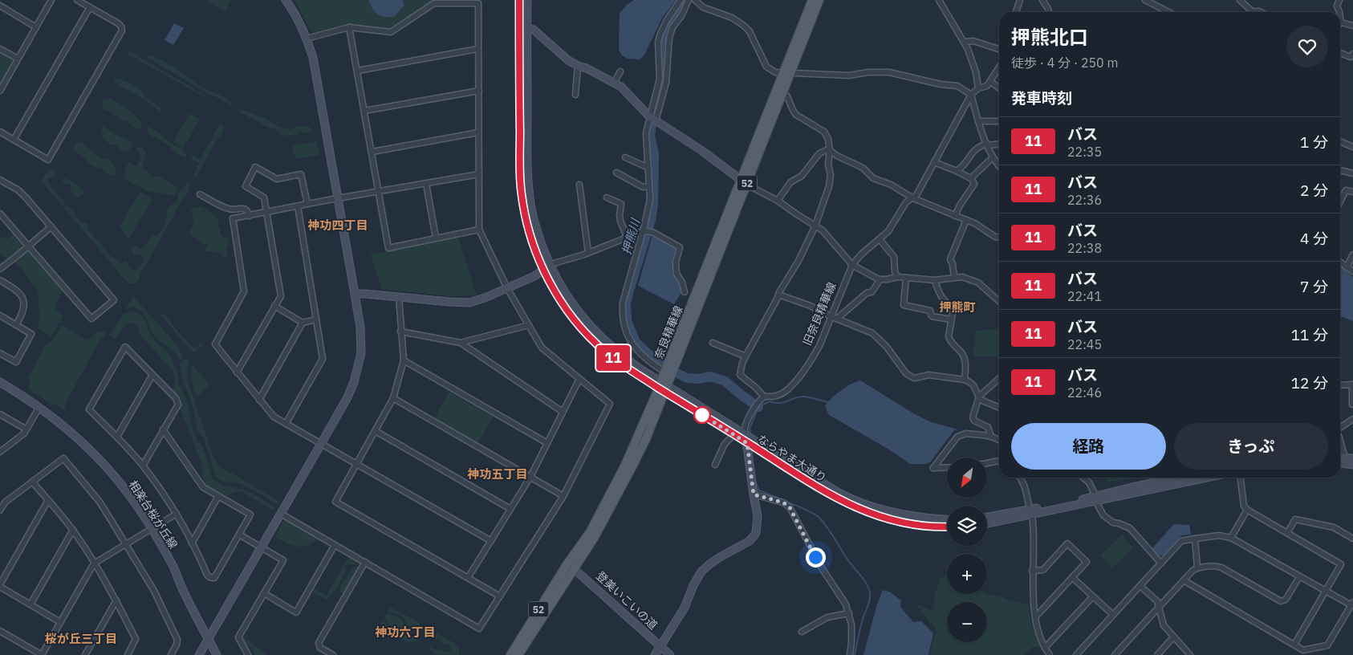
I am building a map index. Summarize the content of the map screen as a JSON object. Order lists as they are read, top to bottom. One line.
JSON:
{"streets":{"main road":["52","奈良精華線"],"street":["旧奈良精華線","ならやま大通り","相楽台桜が丘線","登美いこいの道"]},"crossings":[["奈良精華線","ならやま大通り"],["奈良精華線","登美いこいの道"]],"districts":["神功四丁目","押熊町","神功五丁目","神功六丁目","桜が丘三丁目"],"water":["押熊川"],"lines":["bus line 11"],"north":"bottom left","page":{"on_map":"11","heading":[["押熊北口","徒歩 · 4 分 · 250 m"],"発車時刻"],"list":[{"mark":"11","name":"バス","note":"22:35","value":"1 分"},{"mark":"11","name":"バス","note":"22:36","value":"2 分"},{"mark":"11","name":"バス","note":"22:38","value":"4 分"},{"mark":"11","name":"バス","note":"22:41","value":"7 分"},{"mark":"11","name":"バス","note":"22:45","value":"11 分"},{"mark":"11","name":"バス","note":"22:46","value":"12 分"}],"buttons":["経路","きっぷ"],"map_buttons":["+","−"]}}
